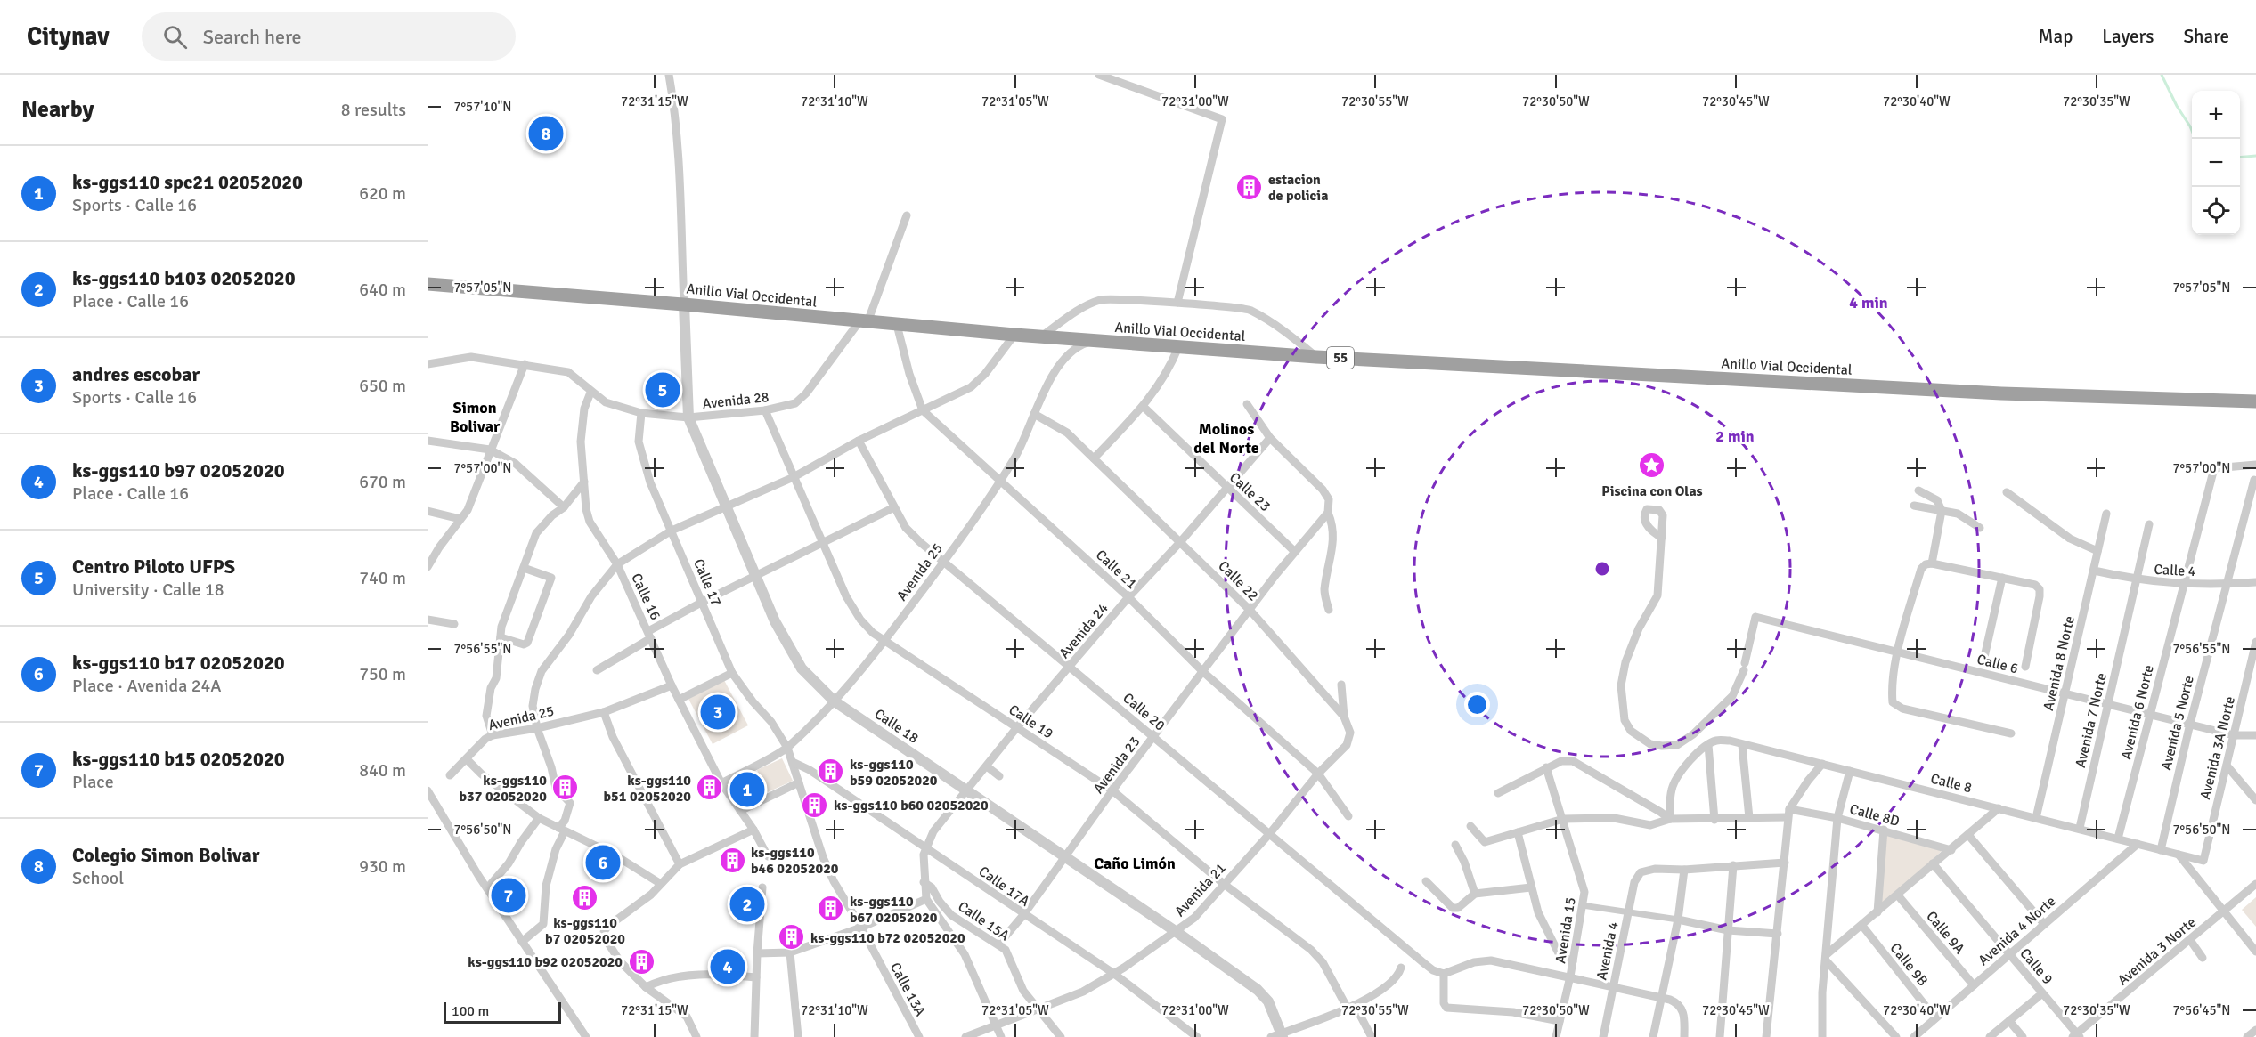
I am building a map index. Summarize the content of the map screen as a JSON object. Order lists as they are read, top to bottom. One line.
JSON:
{"streets":{"highway":["Anillo Vial Occidental","55"],"street":["Avenida 28","Calle 23","Calle 21","Calle 4","Avenida 25","Calle 22","Calle 17","Calle 16","Avenida 24","Calle 6","Avenida 8 Norte","Calle 20","Avenida 6 Norte","Avenida 7 Norte","Calle 19","Avenida 5 Norte","Calle 18","Avenida 3A Norte","Avenida 23","Calle 8","Calle 8D","Calle 17A","Avenida 21","Calle 15A","Avenida 15","Avenida 4 Norte","Calle 9A","Avenida 4","Avenida 3 Norte","Calle 9B","Calle 9","Calle 13A"]},"crossings":[["Anillo Vial Occidental","Avenida 28"],["Anillo Vial Occidental","Calle 21"],["Anillo Vial Occidental","Avenida 25"],["Anillo Vial Occidental","Calle 18"],["Avenida 28","Calle 17"],["Avenida 28","Calle 16"],["Avenida 28","Calle 19"],["Avenida 28","Calle 18"],["Calle 23","Avenida 24"],["Calle 23","Avenida 23"],["Calle 21","Avenida 25"],["Calle 21","Avenida 24"],["Calle 21","Avenida 23"],["Calle 21","Avenida 21"],["Calle 4","Avenida 8 Norte"],["Calle 4","Avenida 6 Norte"],["Calle 4","Avenida 7 Norte"],["Calle 4","Avenida 5 Norte"],["Avenida 25","Calle 22"],["Avenida 25","Calle 17"],["Avenida 25","Calle 16"],["Avenida 25","Calle 20"],["Avenida 25","Calle 19"],["Avenida 25","Calle 18"],["Avenida 25","Calle 13A"],["Calle 22","Avenida 24"],["Calle 22","Avenida 23"],["Calle 22","Avenida 21"],["Calle 17","Calle 13A"],["Avenida 24","Calle 20"],["Avenida 24","Calle 19"],["Avenida 24","Calle 18"],["Avenida 24","Calle 17A"],["Calle 6","Avenida 8 Norte"],["Calle 6","Avenida 6 Norte"],["Calle 6","Avenida 7 Norte"],["Calle 6","Avenida 5 Norte"],["Calle 6","Avenida 3A Norte"],["Avenida 8 Norte","Calle 8"],["Calle 20","Avenida 23"],["Calle 20","Avenida 21"],["Avenida 6 Norte","Calle 8"],["Avenida 7 Norte","Calle 8"],["Calle 19","Avenida 23"],["Calle 19","Avenida 21"],["Avenida 5 Norte","Calle 8"],["Calle 18","Avenida 23"],["Calle 18","Avenida 21"],["Avenida 3A Norte","Calle 8"],["Avenida 23","Calle 17A"],["Avenida 23","Calle 15A"],["Calle 8","Avenida 4 Norte"],["Calle 8D","Avenida 15"],["Calle 17A","Avenida 21"],["Calle 17A","Calle 13A"],["Avenida 21","Calle 15A"],["Avenida 4 Norte","Calle 9A"],["Avenida 4 Norte","Calle 9B"],["Avenida 4 Norte","Calle 9"],["Avenida 3 Norte","Calle 9"]],"districts":["Simon Bolivar","Molinos del Norte","Caño Limón"],"places":{"building":["estacion de policia","ks-ggs110 b59 02052020","ks-ggs110 b37 02052020","ks-ggs110 b51 02052020","ks-ggs110 b60 02052020","ks-ggs110 b46 02052020","ks-ggs110 b7 02052020","ks-ggs110 b67 02052020","ks-ggs110 b72 02052020","ks-ggs110 b92 02052020"],"place":["Piscina con Olas"]},"scale_bar":"100 m","page":{"header":"Citynav","search":"Search here","nav":["Map","Layers","Share"],"heading":["Nearby","8 results"],"map_buttons":["+","−"],"pins":["8","5","3","1","6","7","2","4"],"list":[{"mark":"1","name":"ks-ggs110 spc21 02052020","note":"Sports · Calle 16","value":"620 m"},{"mark":"2","name":"ks-ggs110 b103 02052020","note":"Place · Calle 16","value":"640 m"},{"mark":"3","name":"andres escobar","note":"Sports · Calle 16","value":"650 m"},{"mark":"4","name":"ks-ggs110 b97 02052020","note":"Place · Calle 16","value":"670 m"},{"mark":"5","name":"Centro Piloto UFPS","note":"University · Calle 18","value":"740 m"},{"mark":"6","name":"ks-ggs110 b17 02052020","note":"Place · Avenida 24A","value":"750 m"},{"mark":"7","name":"ks-ggs110 b15 02052020","note":"Place","value":"840 m"},{"mark":"8","name":"Colegio Simon Bolivar","note":"School","value":"930 m"}],"scale":"100 m"},"coordinates":["72°31'15\"W","72°31'10\"W","72°31'05\"W","72°31'00\"W","72°30'55\"W","72°30'50\"W","72°30'45\"W","72°30'40\"W","72°30'35\"W","7°57'10\"N","7°57'05\"N","7°57'00\"N","7°56'55\"N","7°56'50\"N","7°56'45\"N"],"rings":["4 min","2 min"]}
